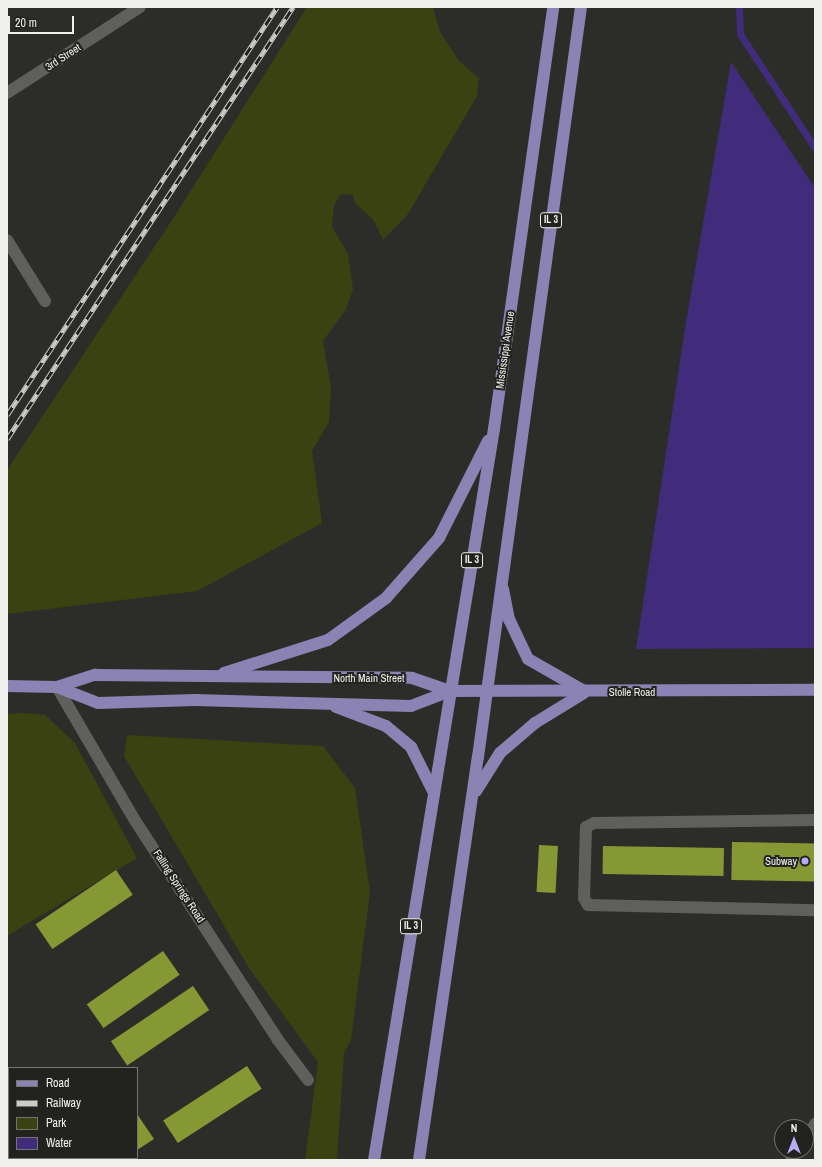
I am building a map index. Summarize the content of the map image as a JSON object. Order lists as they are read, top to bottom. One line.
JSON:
{"streets":{"main road":["IL 3","Mississippi Avenue","North Main Street","Stolle Road"],"street":["3rd Street","Falling Springs Road"]},"crossings":[["IL 3","Mississippi Avenue"],["IL 3","North Main Street"],["IL 3","Stolle Road"],["Mississippi Avenue","North Main Street"],["Mississippi Avenue","Stolle Road"],["North Main Street","Stolle Road"],["North Main Street","Falling Springs Road"]],"places":["Subway"],"legend":["Road","Railway","Park","Water"],"scale_bar":"20 m","north":"top"}
